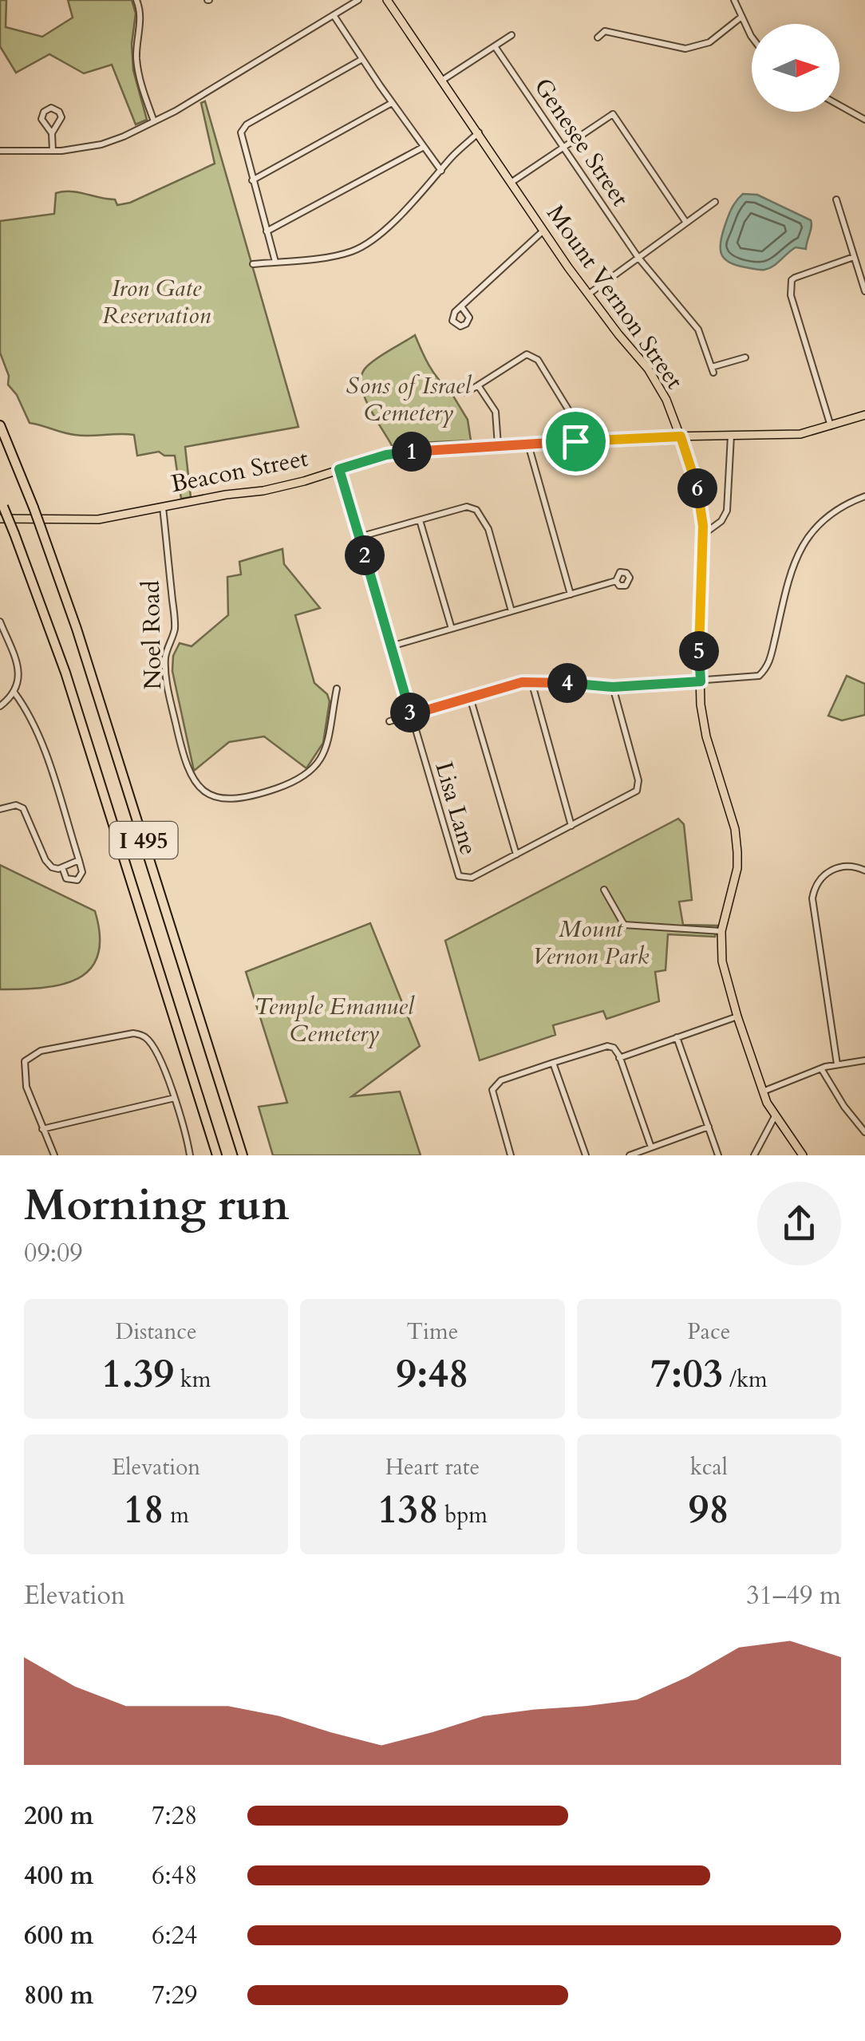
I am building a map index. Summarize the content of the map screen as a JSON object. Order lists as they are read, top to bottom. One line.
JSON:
{"streets":{"highway":["I 495"],"main road":["Mount Vernon Street","Beacon Street"],"street":["Genesee Street","Noel Road","Lisa Lane"]},"crossings":[["Mount Vernon Street","Beacon Street"],["Beacon Street","Noel Road"],["Beacon Street","Lisa Lane"]],"parks":["Iron Gate Reservation","Sons of Israel Cemetery","Mount Vernon Park","Temple Emanuel Cemetery"],"north":"right","page":{"pins":["1","6","2","5","4","3"],"heading":["Morning run","09:09"],"stats":[["Distance","1.39 km"],["Time","9:48"],["Pace","7:03 /km"],["Elevation","18 m"],["Heart rate","138 bpm"],["kcal","98"]],"chart":["Elevation","31–49 m"],"list":[{"name":"200 m","note":"7:28"},{"name":"400 m","note":"6:48"},{"name":"600 m","note":"6:24"},{"name":"800 m","note":"7:29"}]}}
